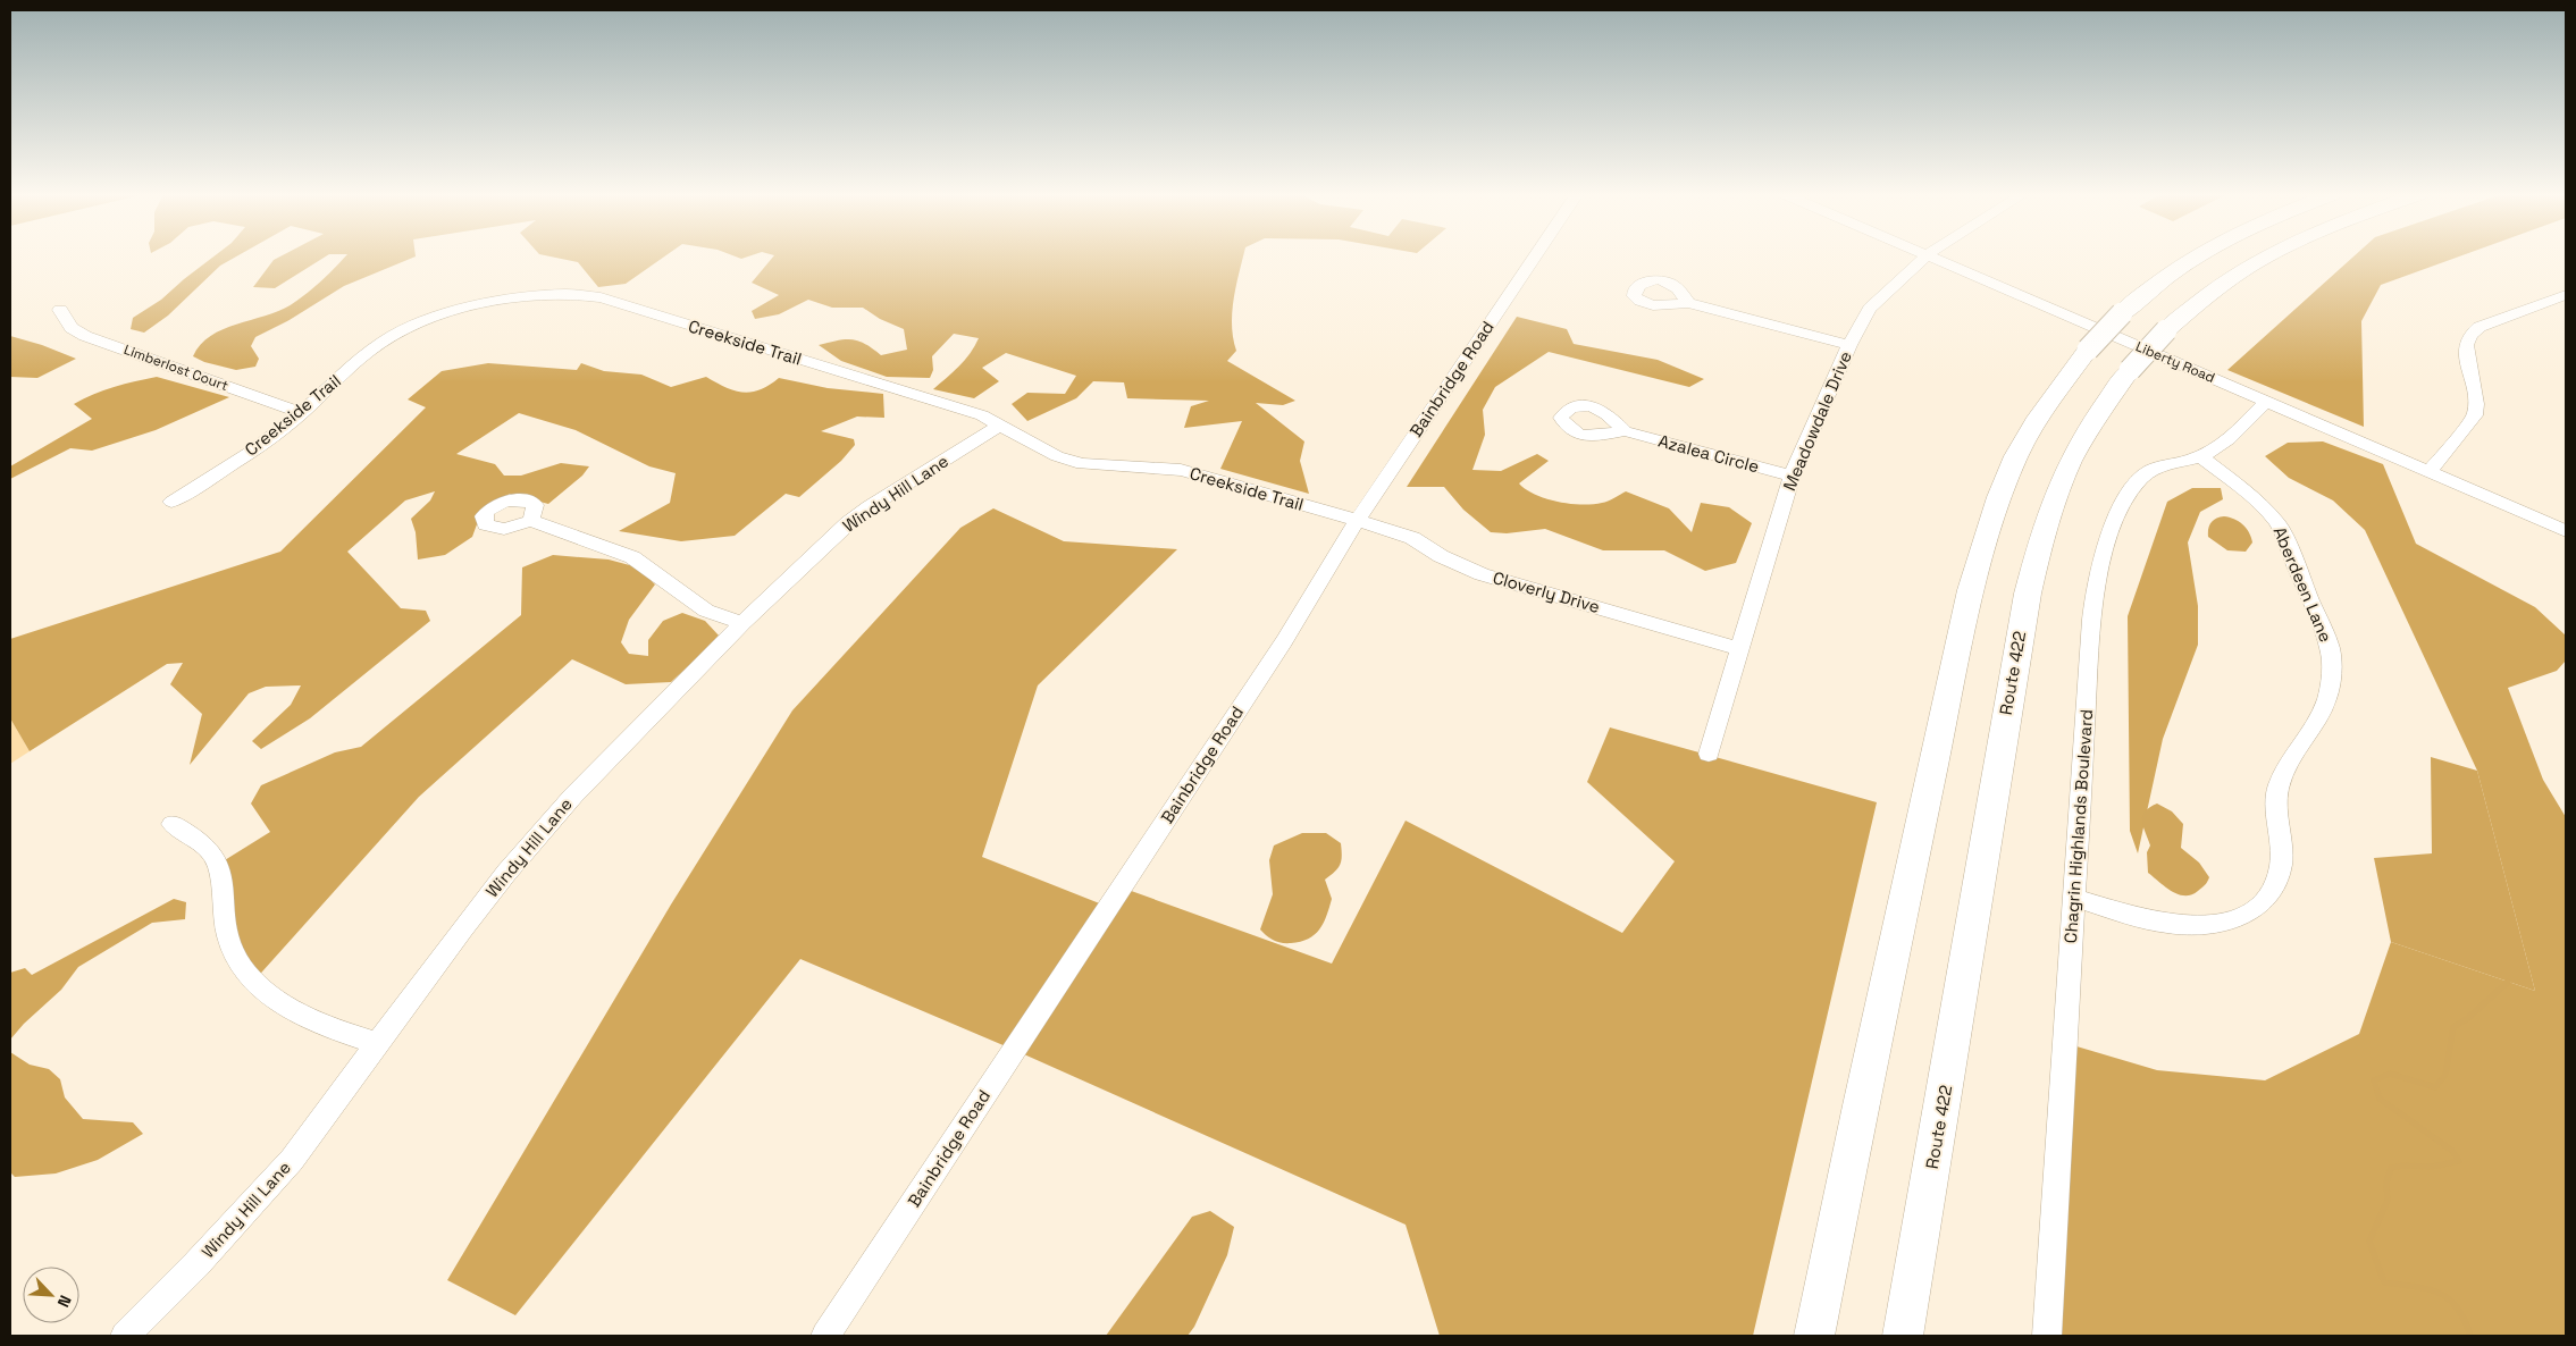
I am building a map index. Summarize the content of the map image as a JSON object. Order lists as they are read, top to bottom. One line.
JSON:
{"streets":{"highway":["Route 422"],"street":["Creekside Trail","Liberty Road","Limberlost Court","Bainbridge Road","Meadowdale Drive","Azalea Circle","Windy Hill Lane","Aberdeen Lane","Cloverly Drive","Chagrin Highlands Boulevard"]},"crossings":[["Creekside Trail","Limberlost Court"],["Creekside Trail","Bainbridge Road"],["Creekside Trail","Windy Hill Lane"],["Creekside Trail","Cloverly Drive"],["Liberty Road","Chagrin Highlands Boulevard"],["Bainbridge Road","Cloverly Drive"],["Meadowdale Drive","Azalea Circle"],["Meadowdale Drive","Cloverly Drive"],["Aberdeen Lane","Chagrin Highlands Boulevard"]],"north":"bottom right"}
